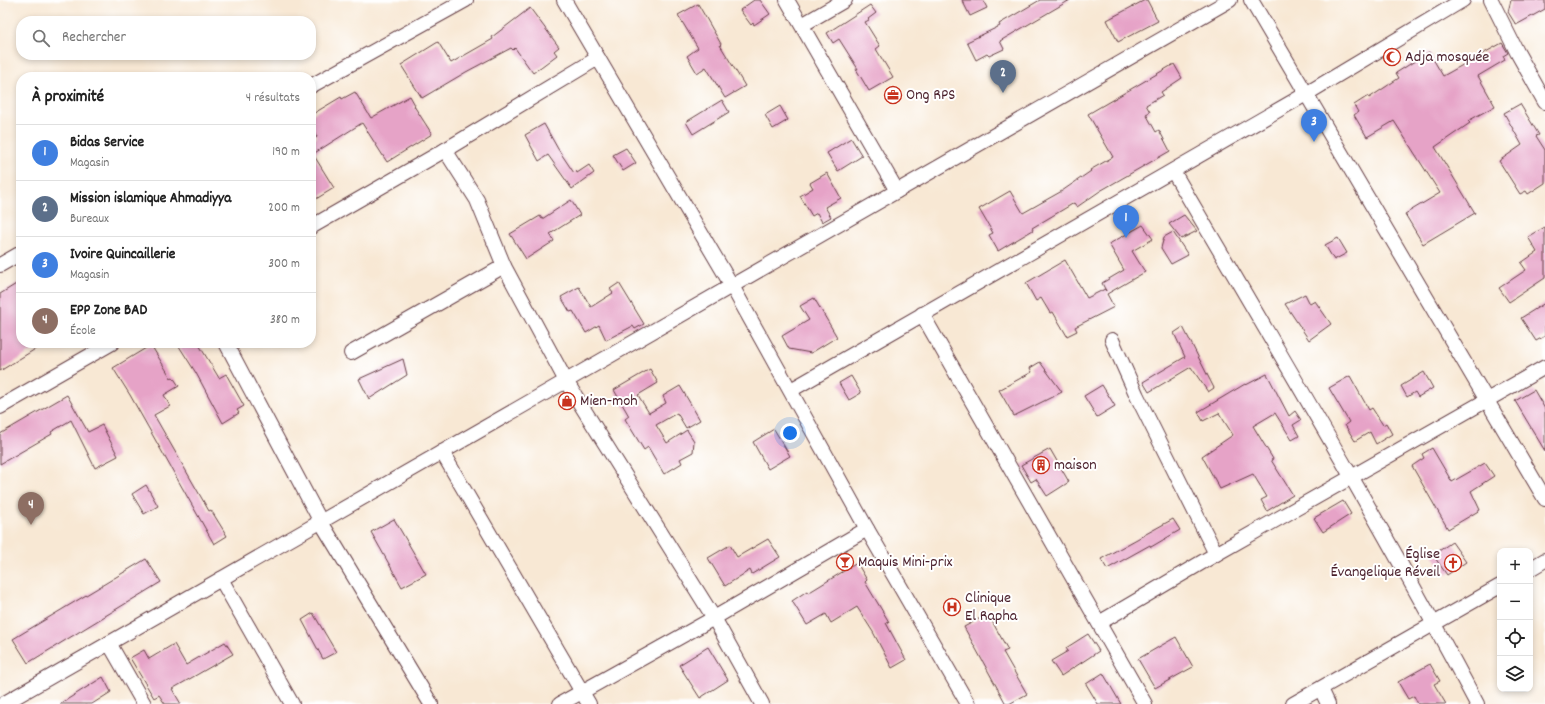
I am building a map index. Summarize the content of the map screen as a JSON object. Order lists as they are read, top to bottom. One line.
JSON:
{"places":{"mosque":["Adja mosquée"],"office":["Ong RPS"],"shop":["Mien-moh"],"building":["maison"],"bar":["Maquis Mini-prix"],"church":["Église Évangelique Réveil"],"hospital":["Clinique El Rapha"]},"page":{"search":"Rechercher","pins":["2","3","1","4"],"heading":["À proximité","4 résultats"],"list":[{"mark":"1","name":"Bidas Service","note":"Magasin","value":"190 m"},{"mark":"2","name":"Mission islamique Ahmadiyya","note":"Bureaux","value":"200 m"},{"mark":"3","name":"Ivoire Quincaillerie","note":"Magasin","value":"300 m"},{"mark":"4","name":"EPP Zone BAD","note":"École","value":"380 m"}],"map_buttons":["+","−"]}}
